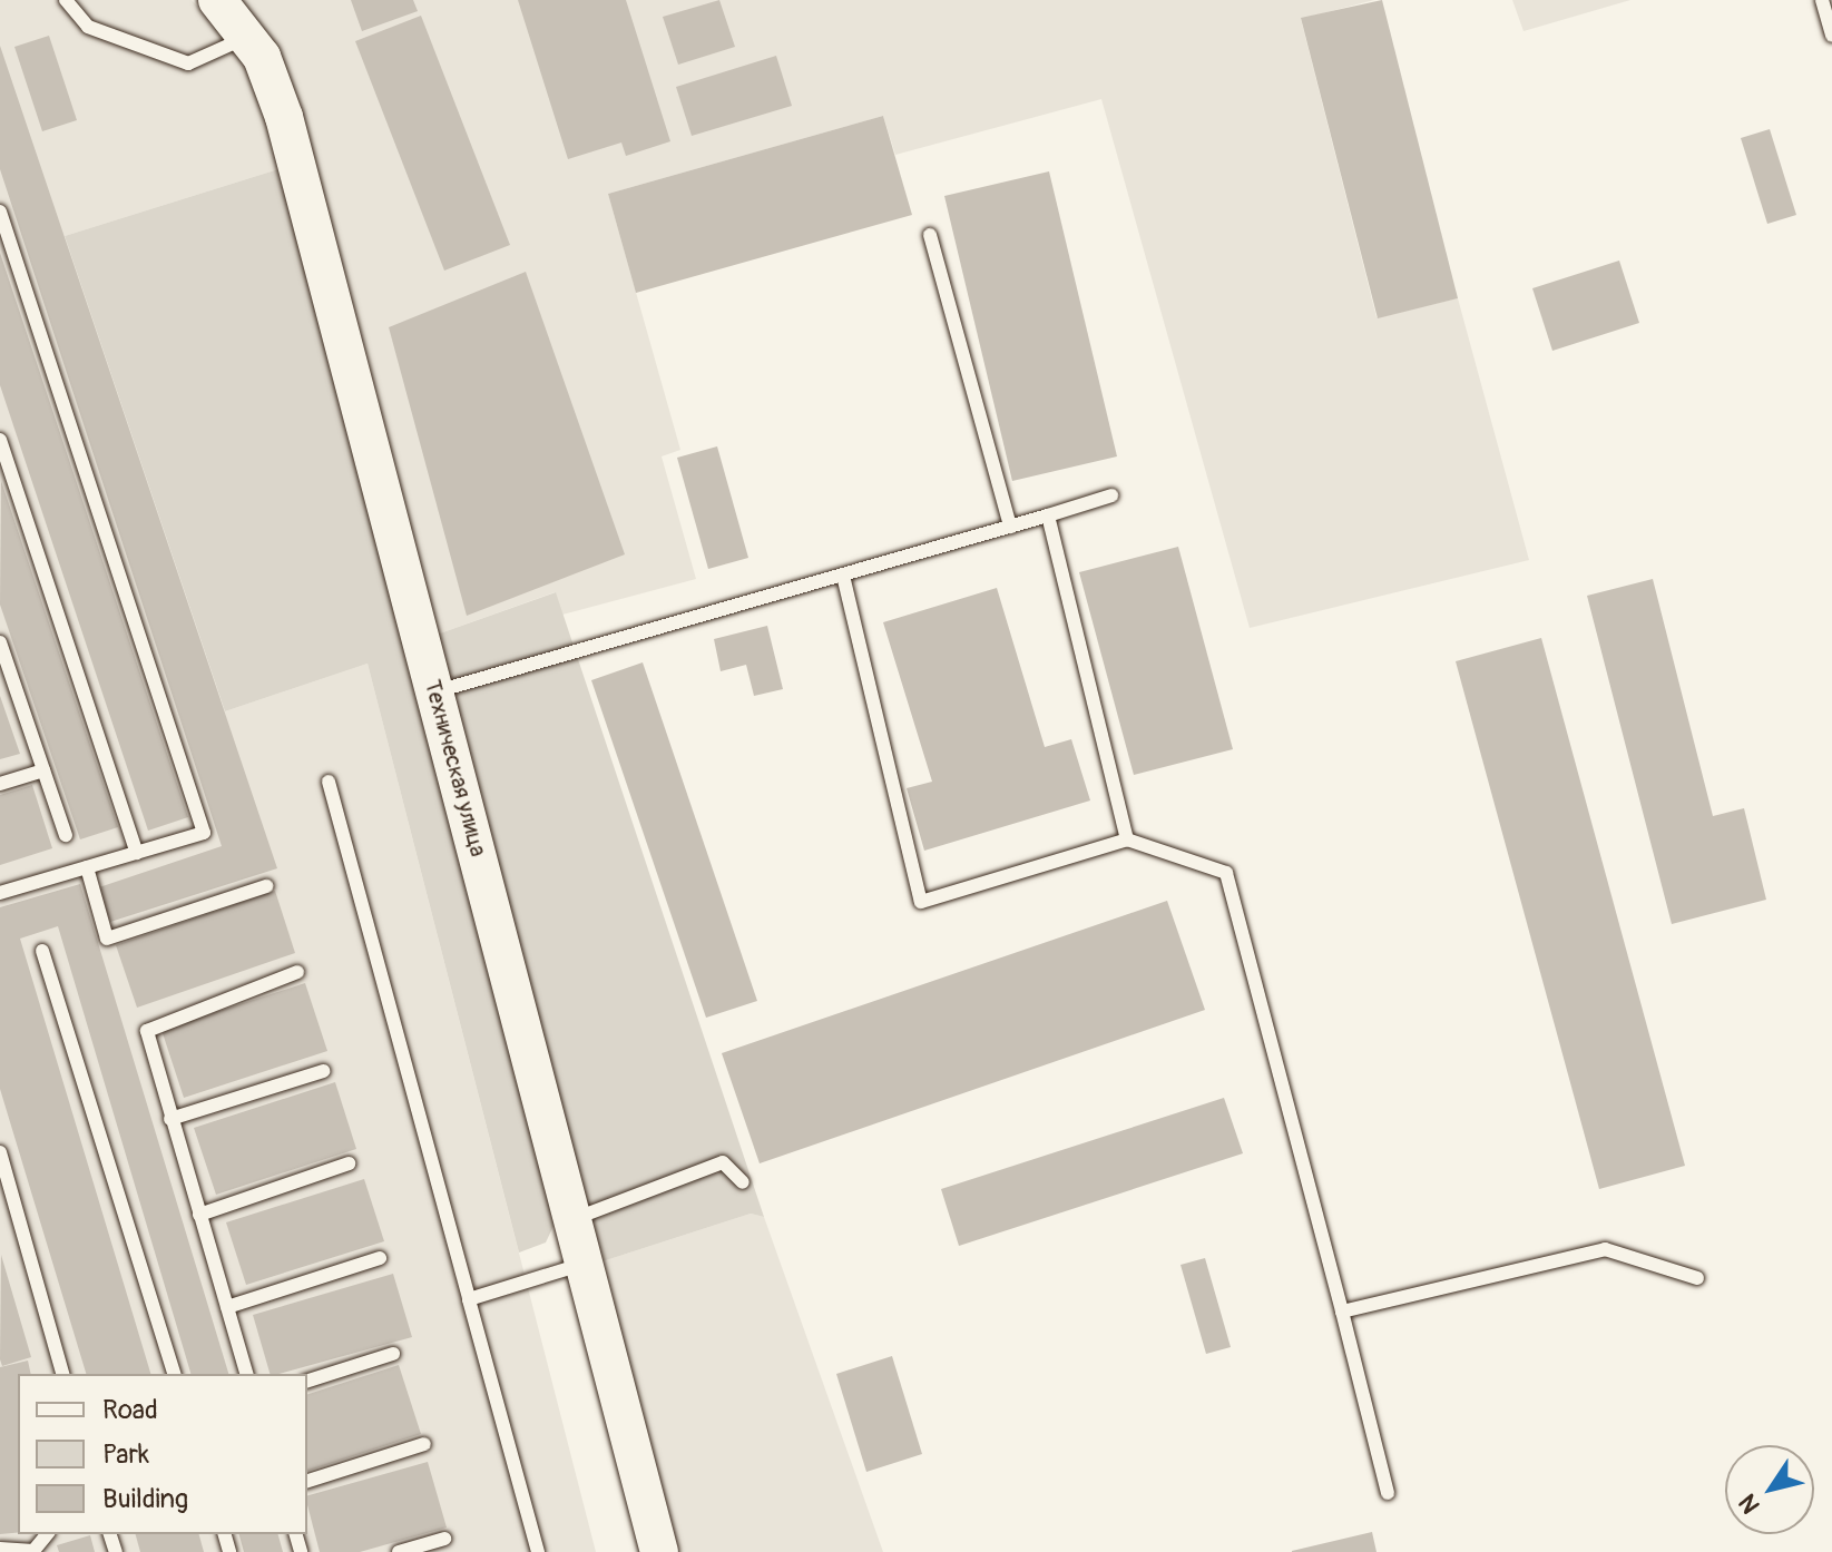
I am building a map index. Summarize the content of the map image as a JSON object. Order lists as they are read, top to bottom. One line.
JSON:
{"streets":{"street":["Техническая улица"]},"legend":["Road","Park","Building"],"north":"bottom left"}
